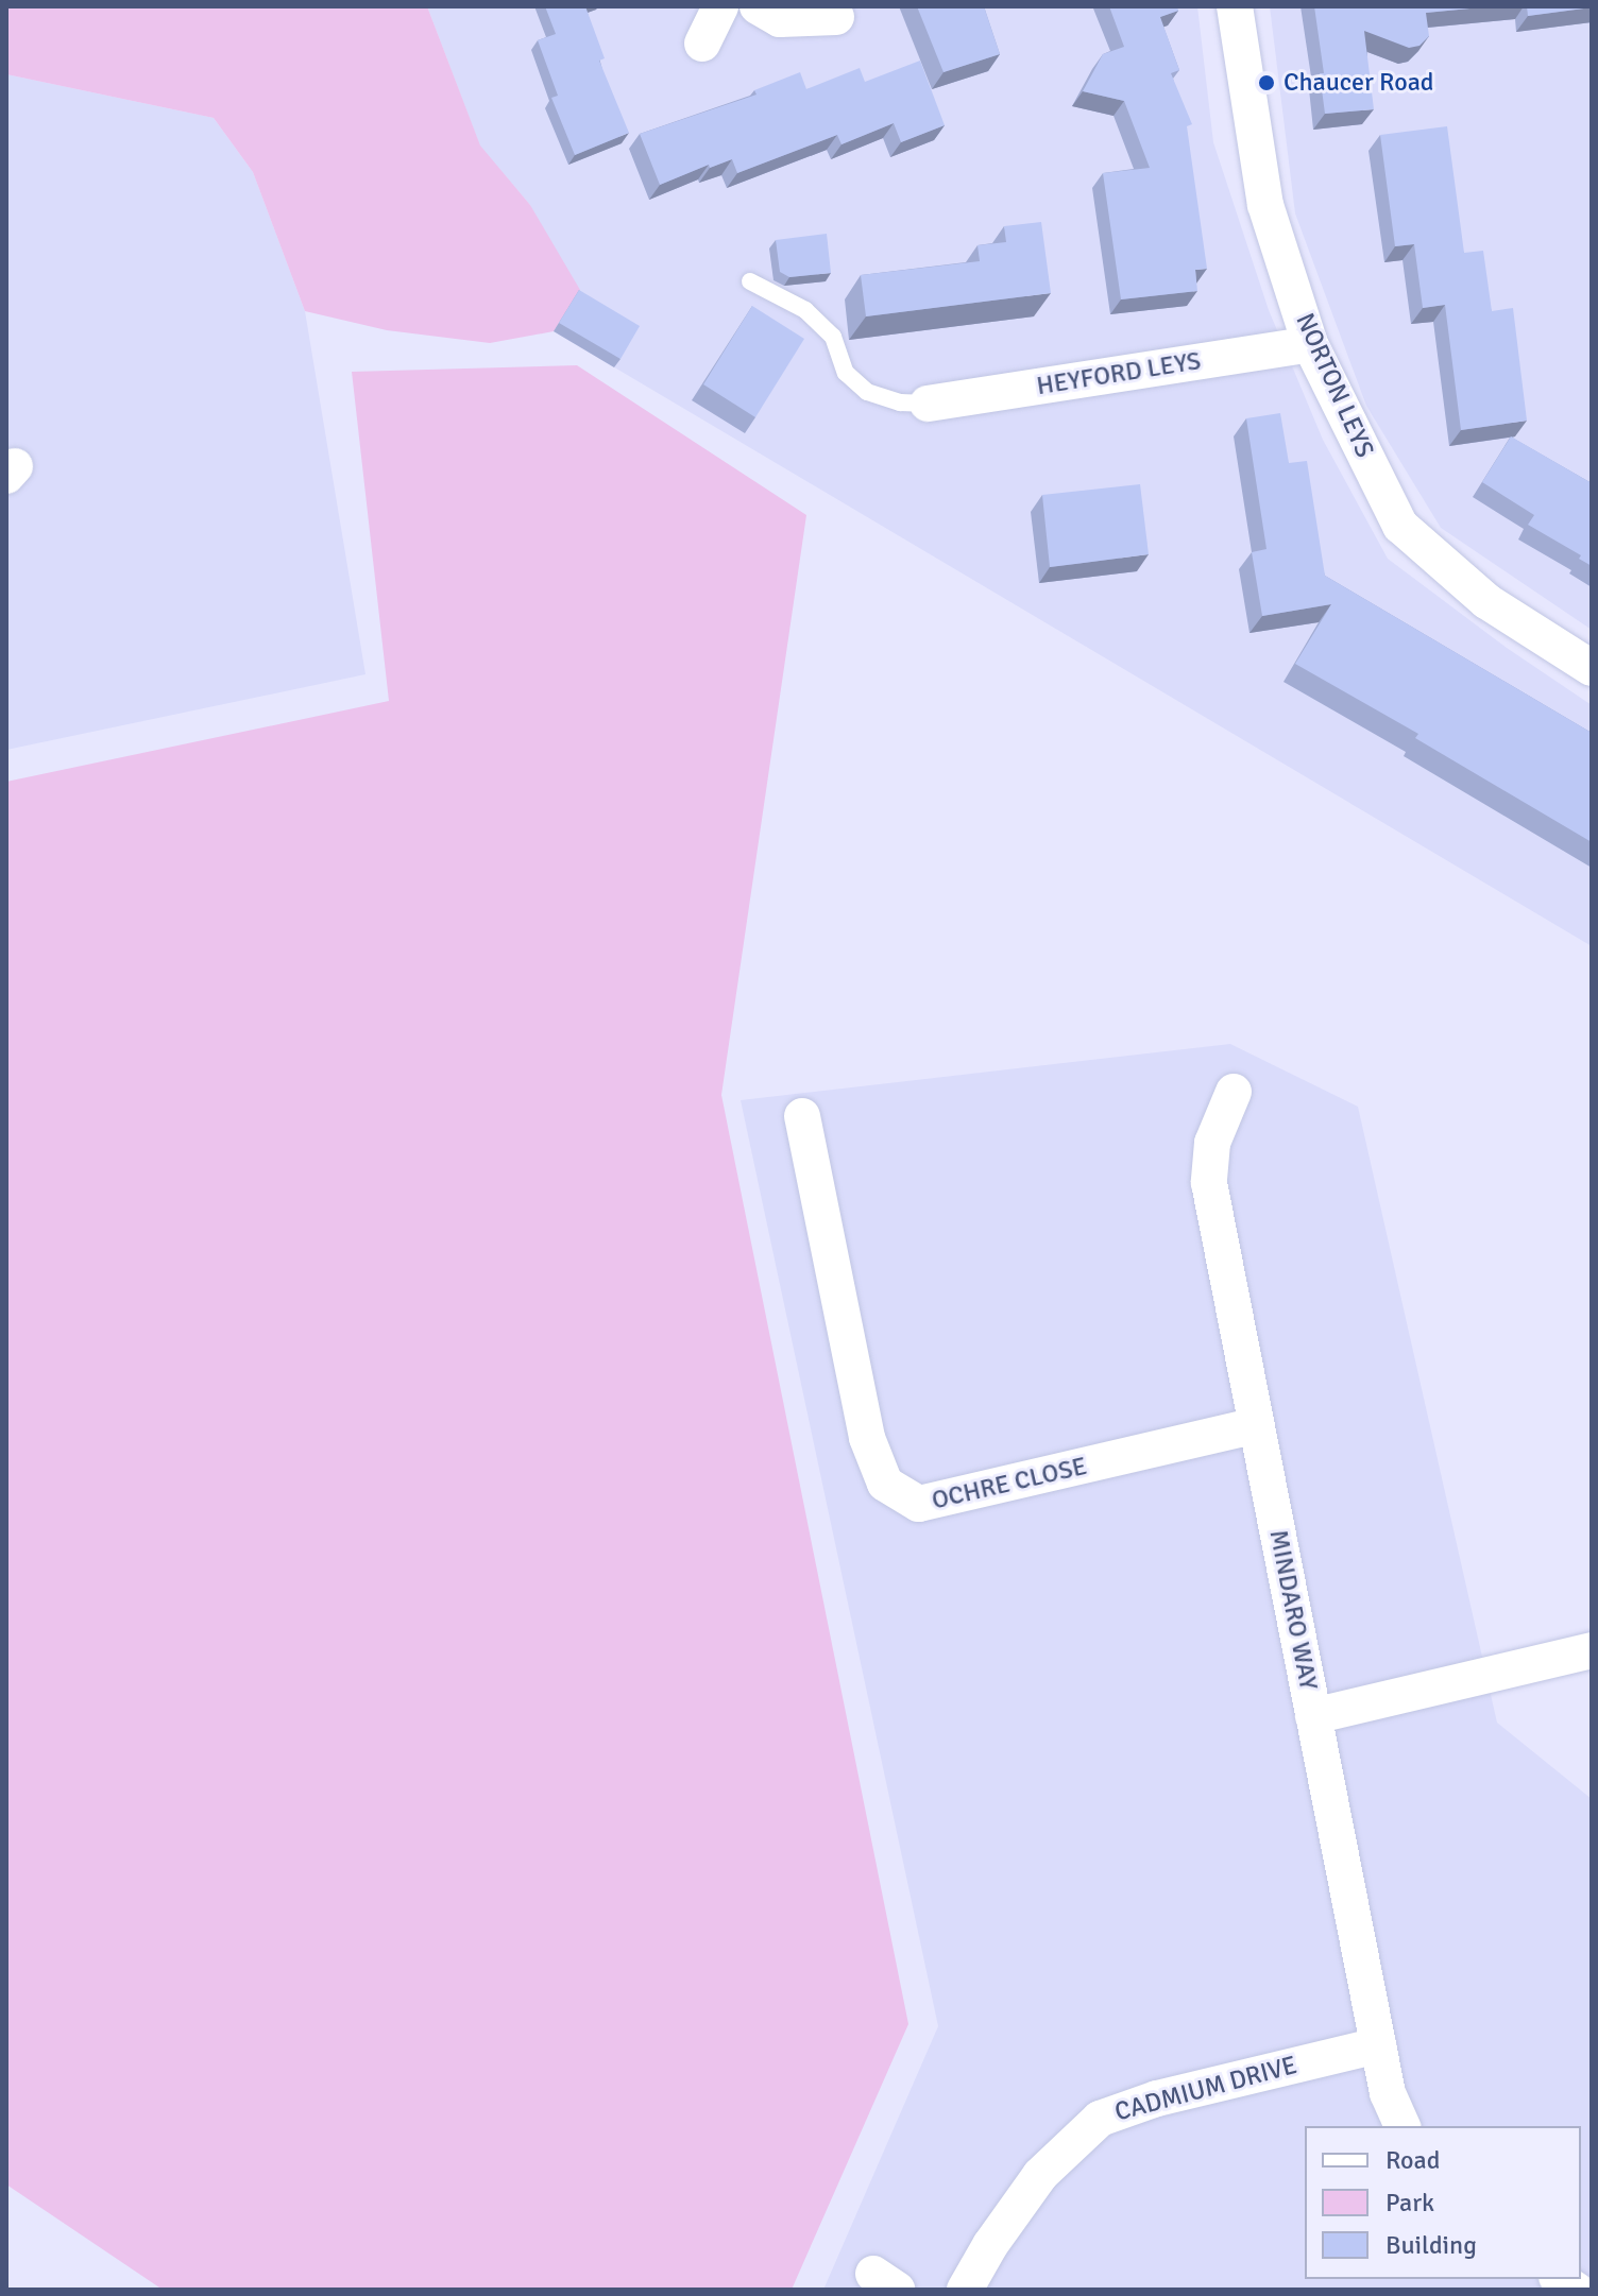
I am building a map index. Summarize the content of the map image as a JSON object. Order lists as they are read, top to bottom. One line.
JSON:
{"streets":{"street":["HEYFORD LEYS","NORTON LEYS","OCHRE CLOSE","MINDARO WAY","CADMIUM DRIVE"]},"crossings":[["HEYFORD LEYS","NORTON LEYS"],["OCHRE CLOSE","MINDARO WAY"],["MINDARO WAY","CADMIUM DRIVE"]],"places":["Chaucer Road"],"legend":["Road","Park","Building"]}
